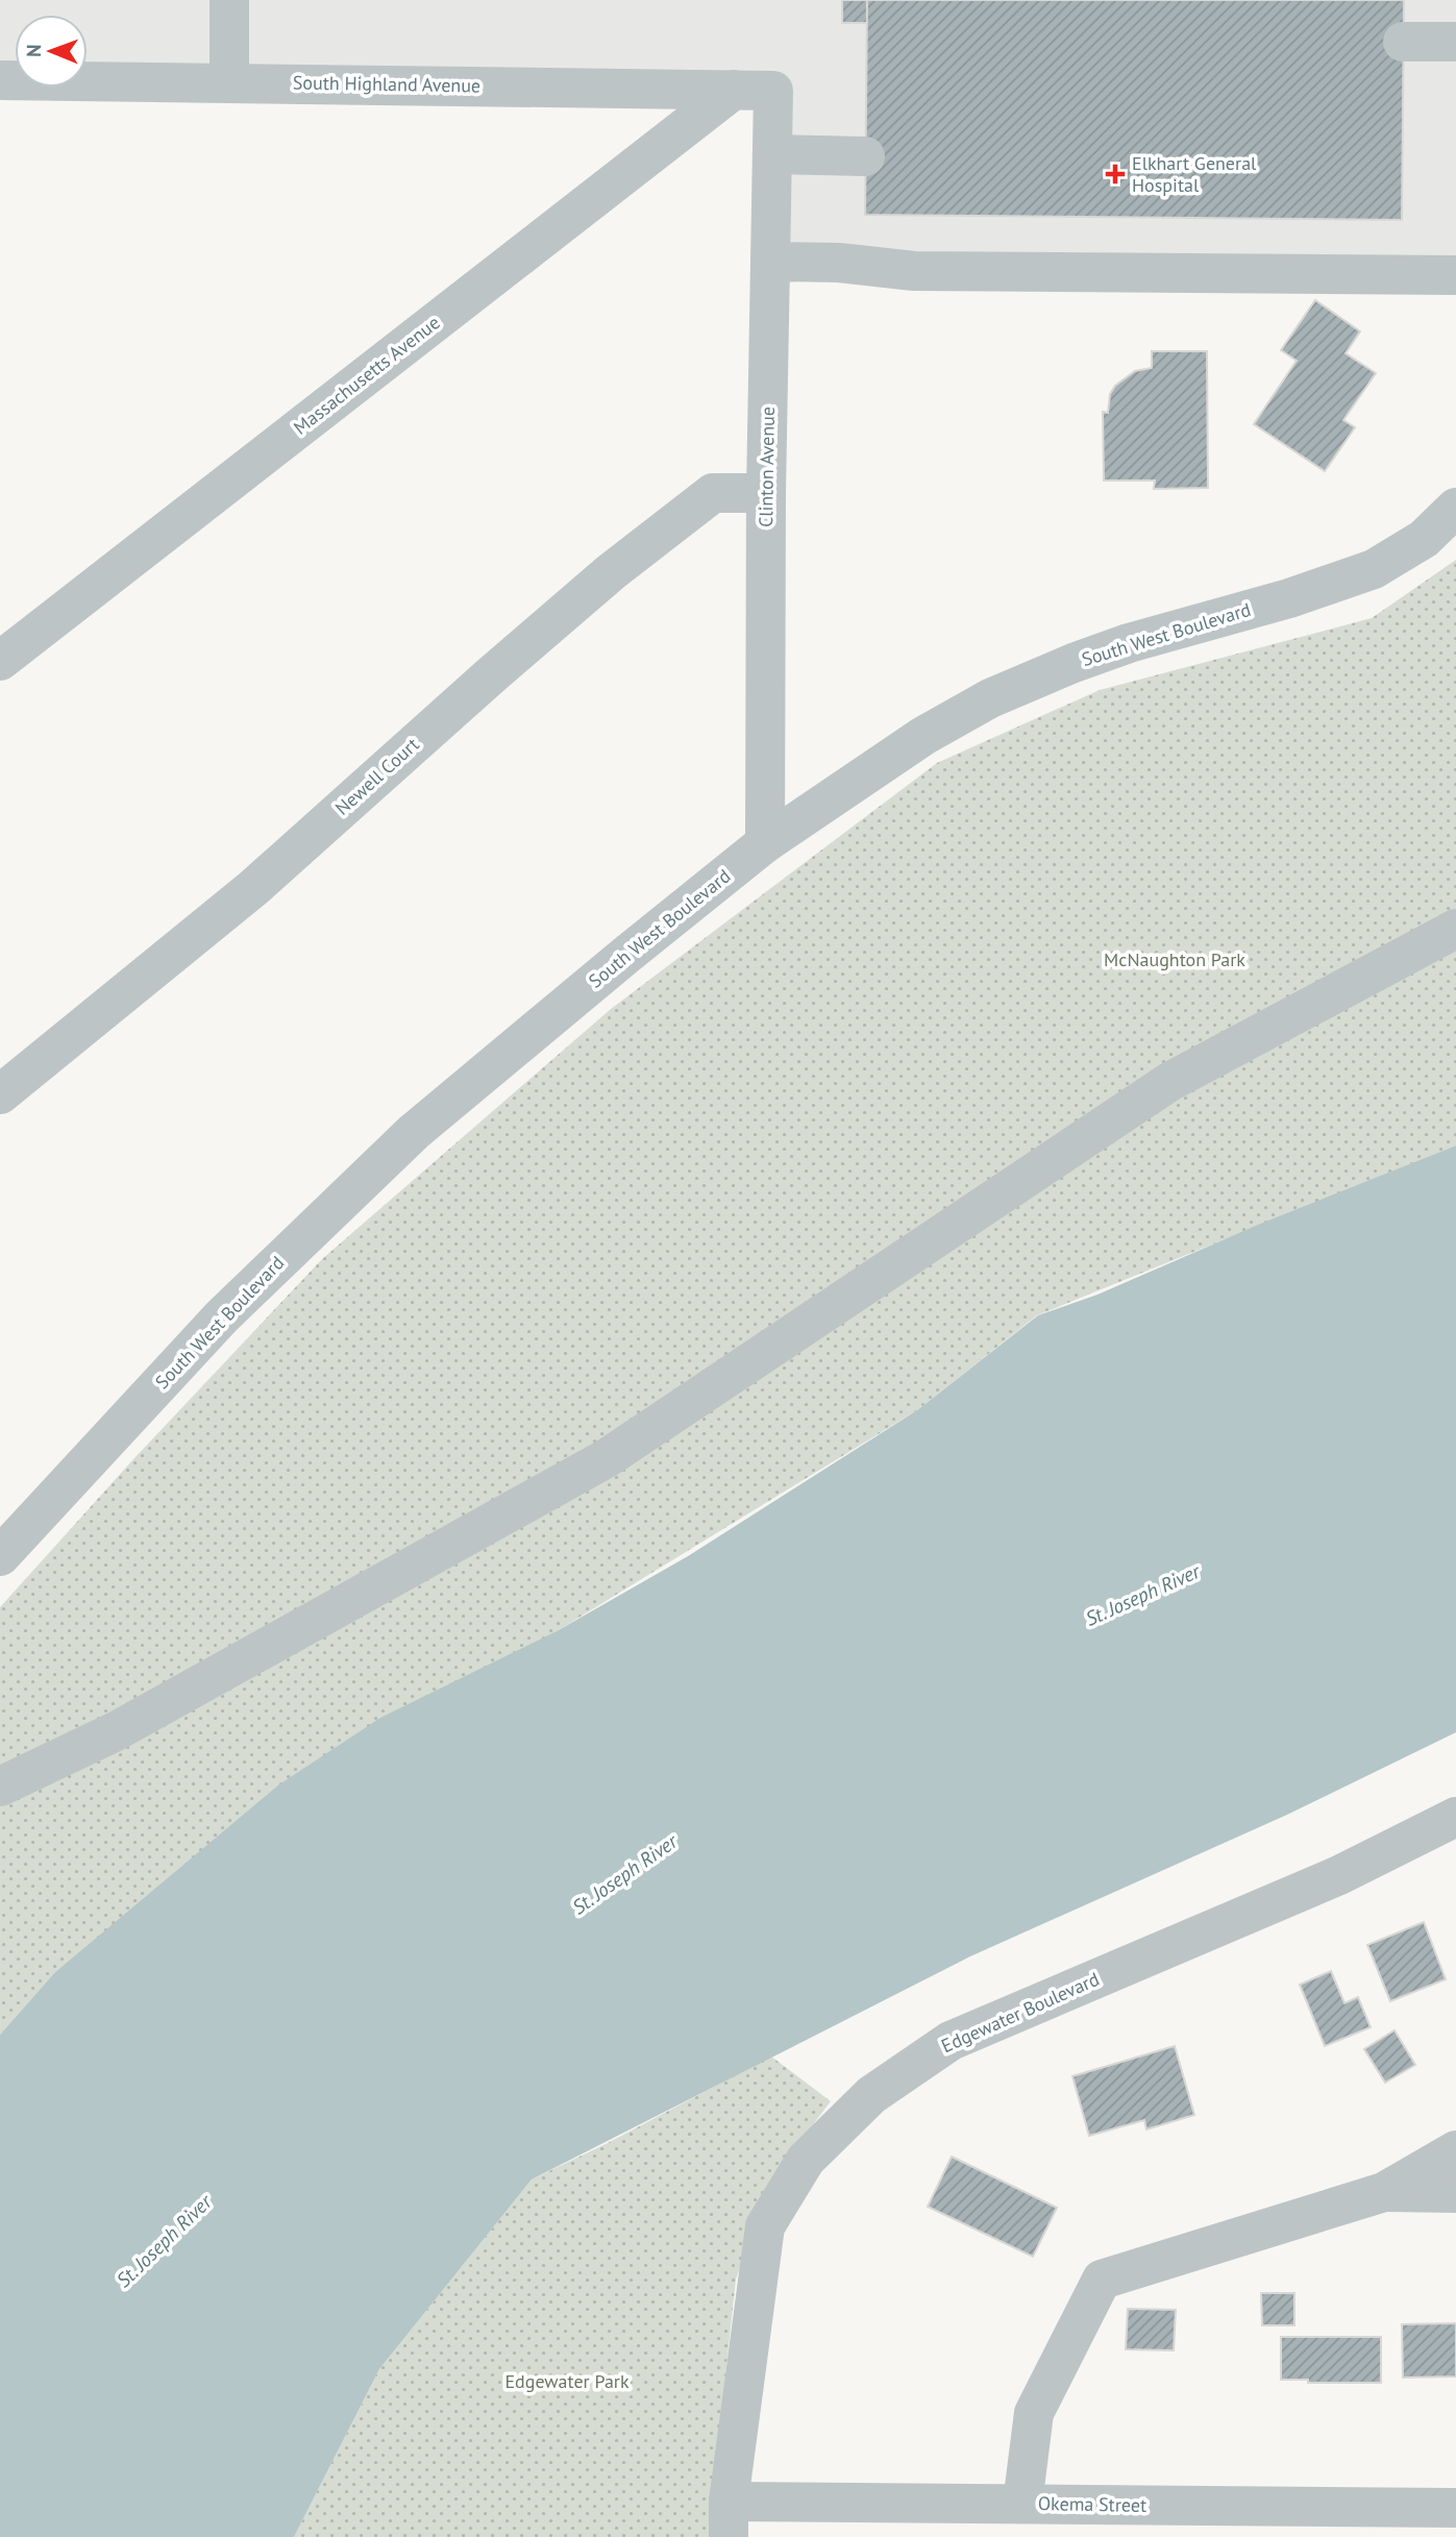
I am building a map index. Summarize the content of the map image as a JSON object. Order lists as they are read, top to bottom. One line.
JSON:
{"streets":{"street":["South Highland Avenue","Massachusetts Avenue","Clinton Avenue","South West Boulevard","Newell Court","Edgewater Boulevard","Okema Street"]},"crossings":[["South Highland Avenue","Massachusetts Avenue"],["South Highland Avenue","Clinton Avenue"],["Clinton Avenue","South West Boulevard"],["Clinton Avenue","Newell Court"],["Edgewater Boulevard","Okema Street"]],"water":["St. Joseph River"],"parks":["McNaughton Park","Edgewater Park"],"places":{"health":["Elkhart General Hospital"]},"north":"left"}
